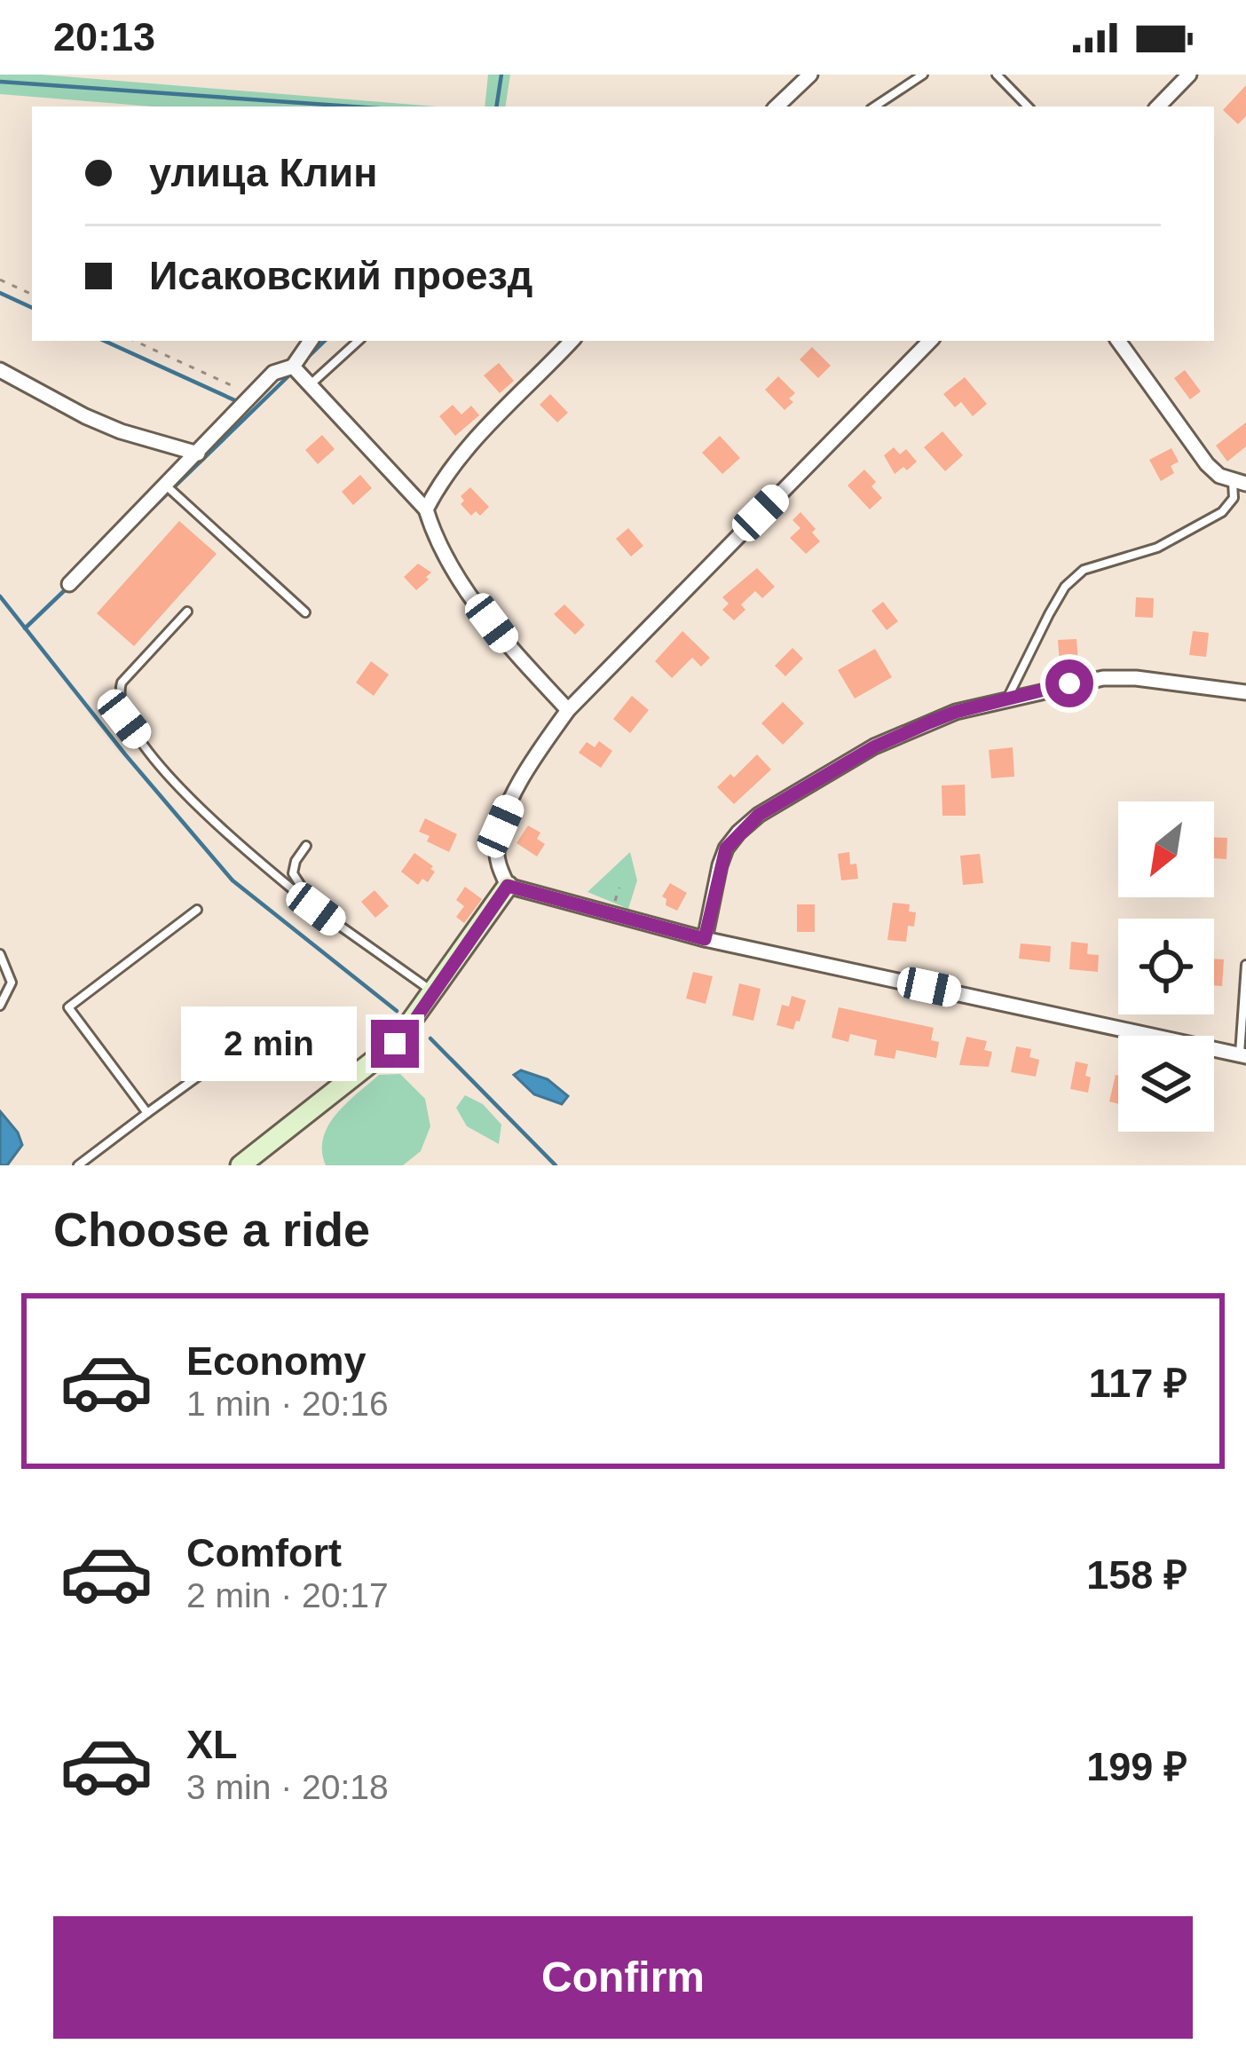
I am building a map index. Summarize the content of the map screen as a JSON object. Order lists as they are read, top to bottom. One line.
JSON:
{"north":"bottom left","page":{"status":"20:13","banner":["улица Клин","Исаковский проезд"],"bubble":"2 min","heading":"Choose a ride","list":[{"name":"Economy","note":"1 min · 20:16","value":"117 ₽"},{"name":"Comfort","note":"2 min · 20:17","value":"158 ₽"},{"name":"XL","note":"3 min · 20:18","value":"199 ₽"}],"buttons":"Confirm"}}
